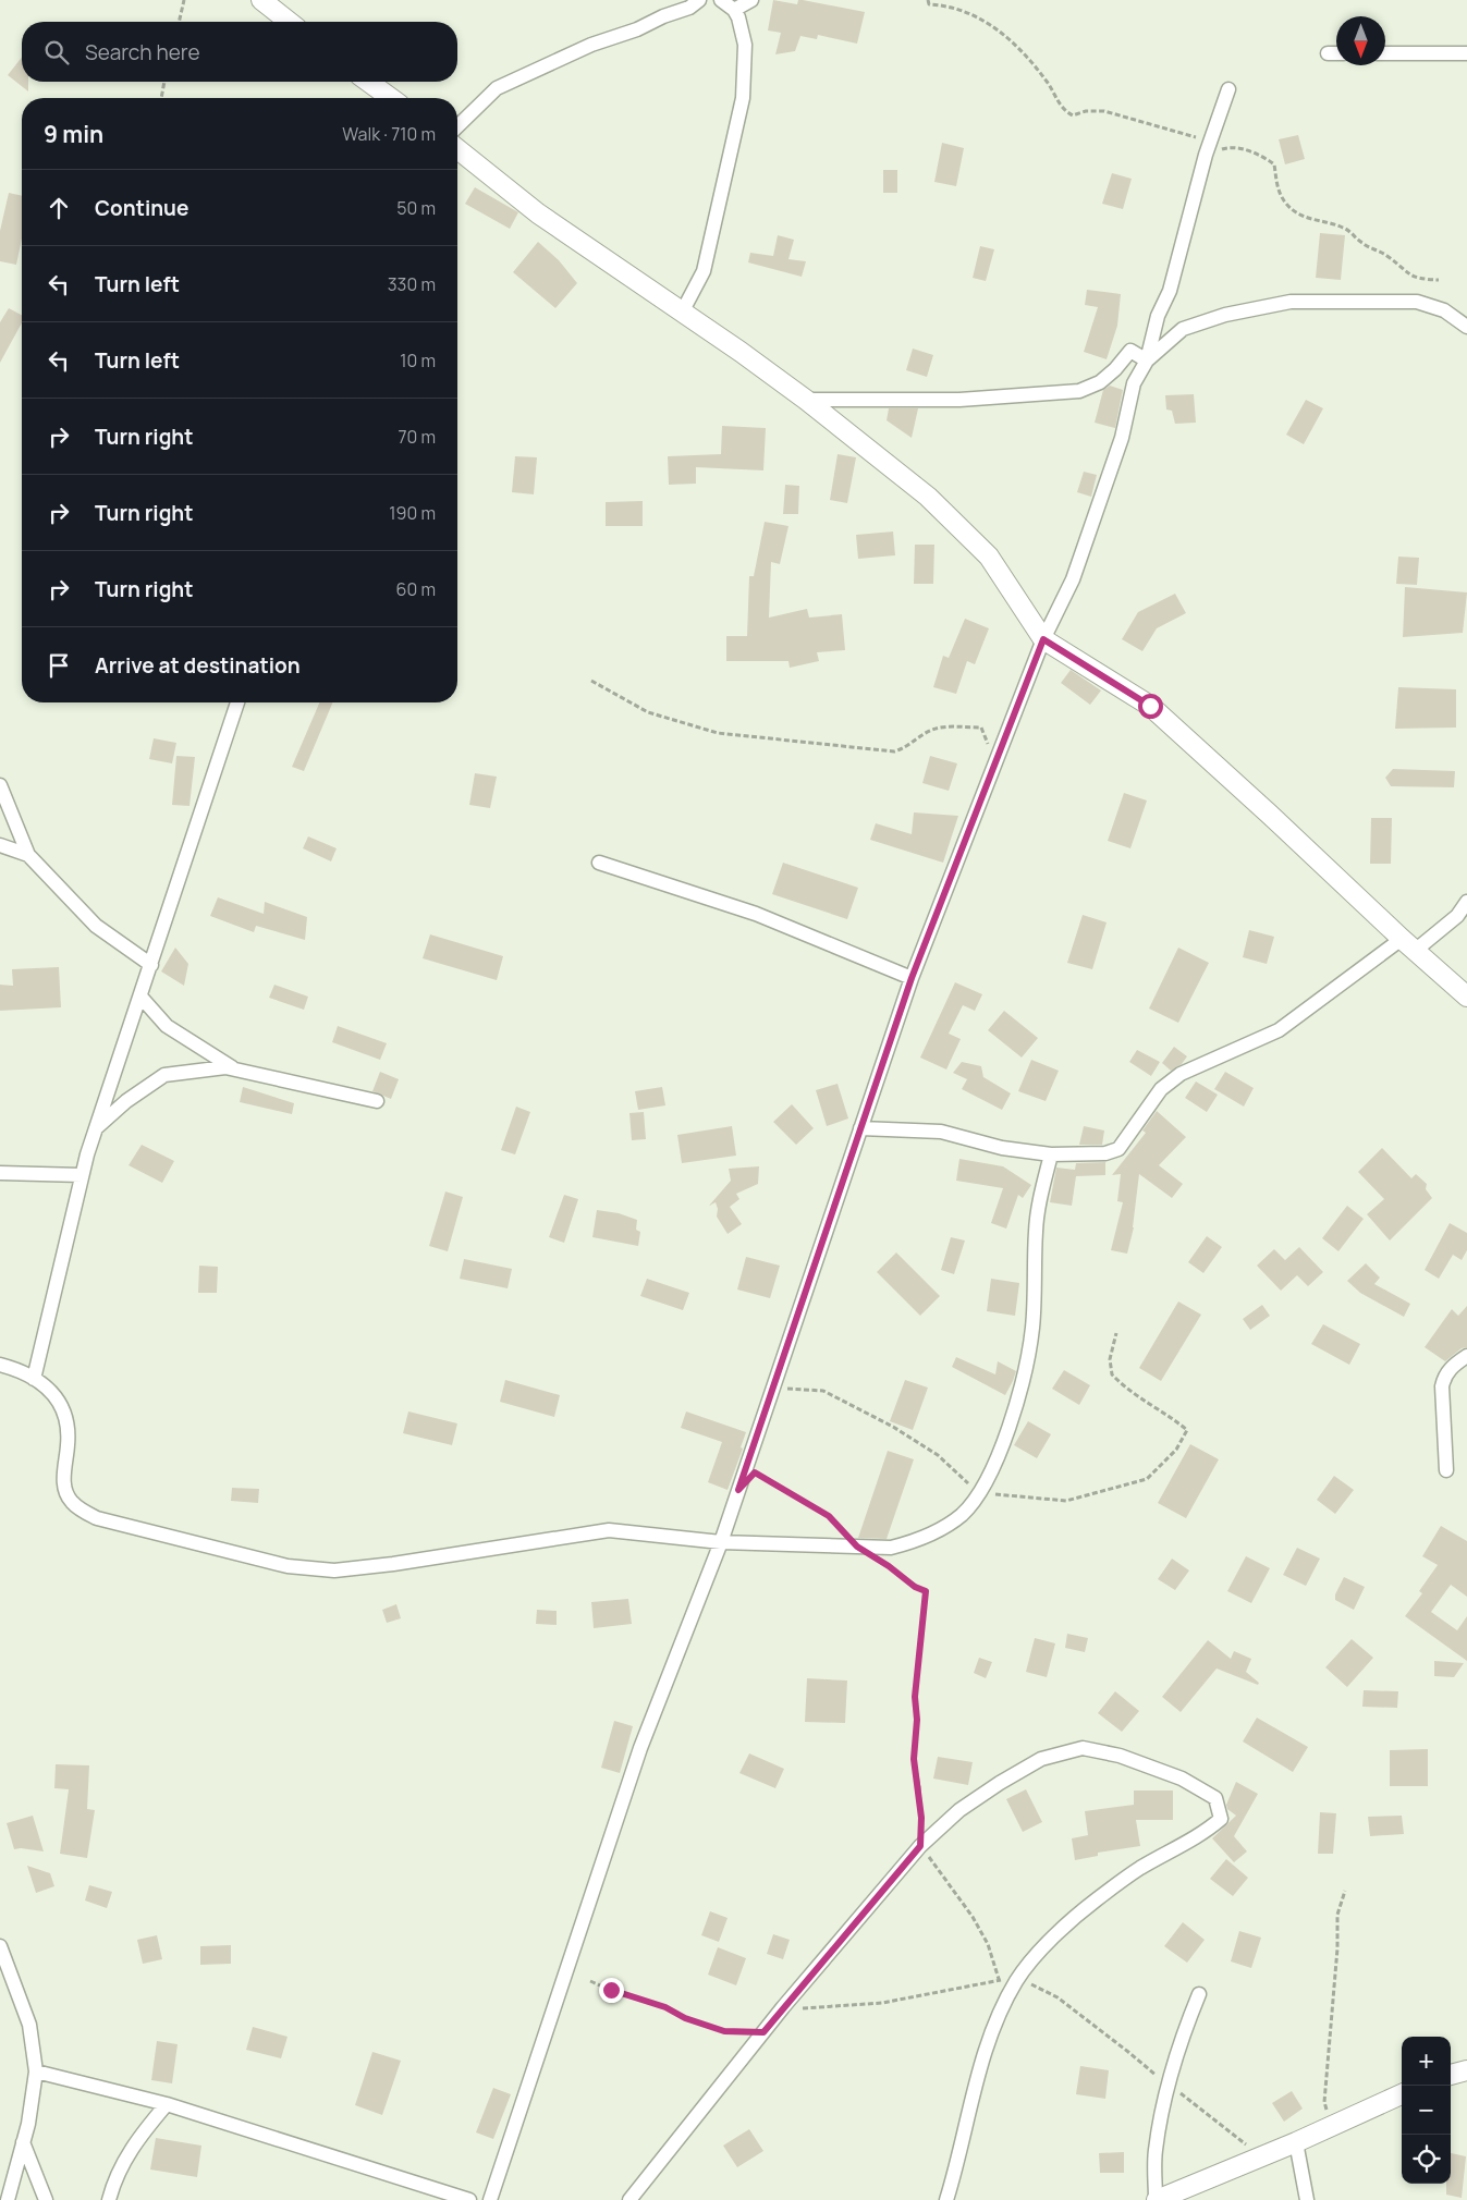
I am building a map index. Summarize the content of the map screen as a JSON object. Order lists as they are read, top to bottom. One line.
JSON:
{"north":"bottom","page":{"search":"Search here","heading":["9 min","Walk · 710 m"],"list":[["Continue","50 m"],["Turn left","330 m"],["Turn left","10 m"],["Turn right","70 m"],["Turn right","190 m"],["Turn right","60 m"],"Arrive at destination"],"map_buttons":["+","−"]}}
